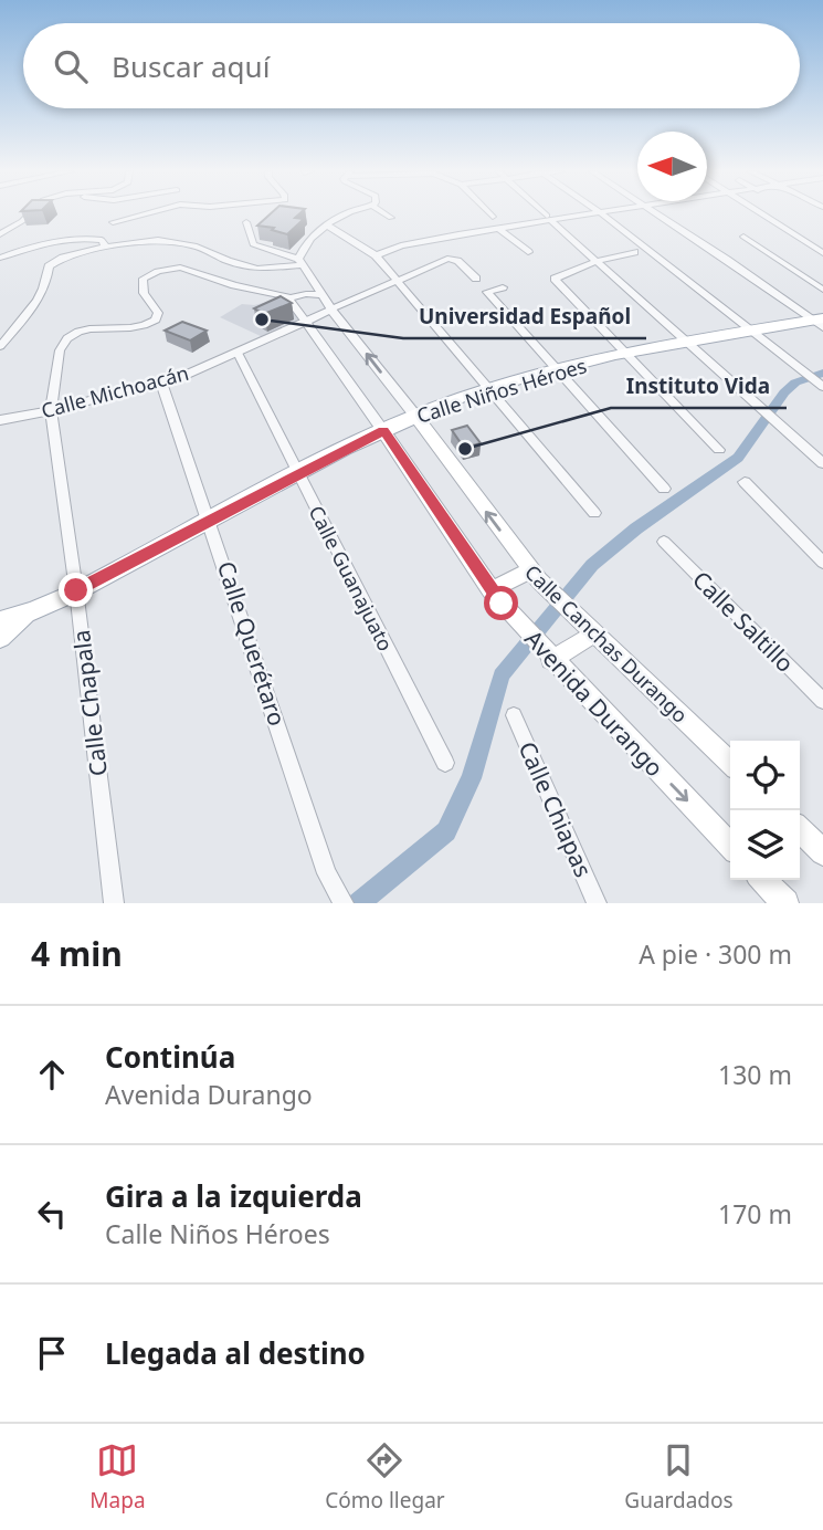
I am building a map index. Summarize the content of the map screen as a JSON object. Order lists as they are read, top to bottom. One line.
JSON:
{"streets":{"main road":["Calle Niños Héroes","Calle Canchas Durango","Avenida Durango"],"street":["Calle Michoacán","Calle Guanajuato","Calle Saltillo","Calle Querétaro","Calle Chapala","Calle Chiapas"]},"crossings":[["Calle Niños Héroes","Calle Guanajuato"],["Calle Niños Héroes","Calle Querétaro"],["Calle Niños Héroes","Calle Canchas Durango"],["Calle Niños Héroes","Calle Chapala"],["Calle Niños Héroes","Avenida Durango"],["Calle Michoacán","Calle Guanajuato"],["Calle Michoacán","Calle Querétaro"],["Calle Michoacán","Calle Canchas Durango"],["Calle Michoacán","Calle Chapala"]],"one_way":["Avenida Durango"],"places":["Universidad Español","Instituto Vida"],"north":"left","page":{"search":"Buscar aquí","heading":["4 min","A pie · 300 m"],"list":[["Continúa","Avenida Durango","130 m"],["Gira a la izquierda","Calle Niños Héroes","170 m"],"Llegada al destino"],"nav":["Mapa","Cómo llegar","Guardados"]}}
